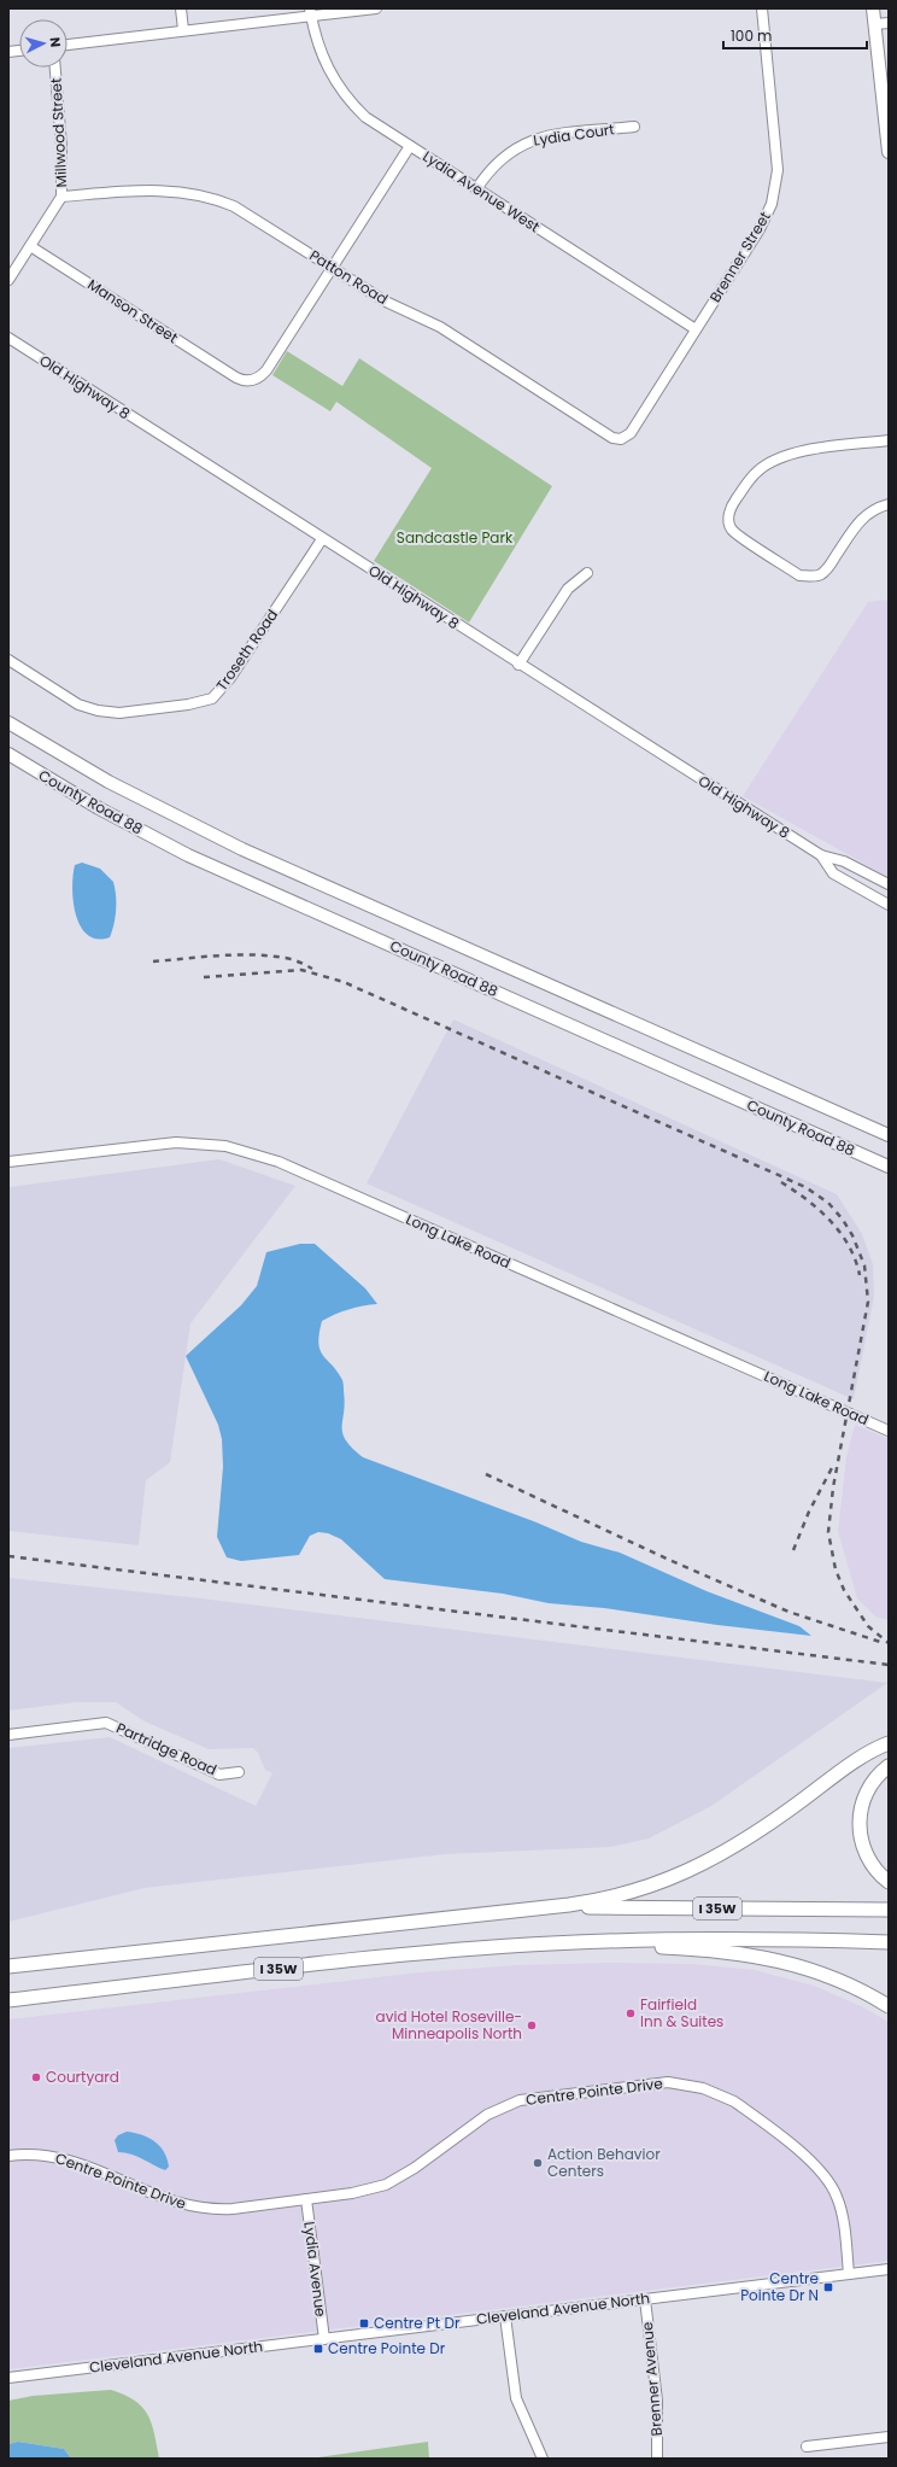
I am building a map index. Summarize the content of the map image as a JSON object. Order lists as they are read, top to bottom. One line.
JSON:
{"streets":{"highway":["I 35W"],"main road":["County Road 88"],"street":["Millwood Street","Lydia Court","Lydia Avenue West","Brenner Street","Patton Road","Manson Street","Old Highway 8","Troseth Road","Long Lake Road","Partridge Road","Centre Pointe Drive","Lydia Avenue","Cleveland Avenue North","Brenner Avenue"]},"crossings":[["Millwood Street","Patton Road"],["Millwood Street","Manson Street"],["Lydia Court","Lydia Avenue West"],["Lydia Avenue West","Brenner Street"],["Brenner Street","Patton Road"],["Patton Road","Manson Street"],["Old Highway 8","Troseth Road"],["Centre Pointe Drive","Lydia Avenue"],["Centre Pointe Drive","Cleveland Avenue North"],["Lydia Avenue","Cleveland Avenue North"],["Cleveland Avenue North","Brenner Avenue"]],"parks":["Sandcastle Park"],"places":{"other":["Fairfield Inn & Suites","avid Hotel Roseville- Minneapolis North","Courtyard","Action Behavior Centers"],"transit":["Centre Pointe Dr N","Centre Pt Dr","Centre Pointe Dr"]},"scale_bar":"100 m","north":"right"}
